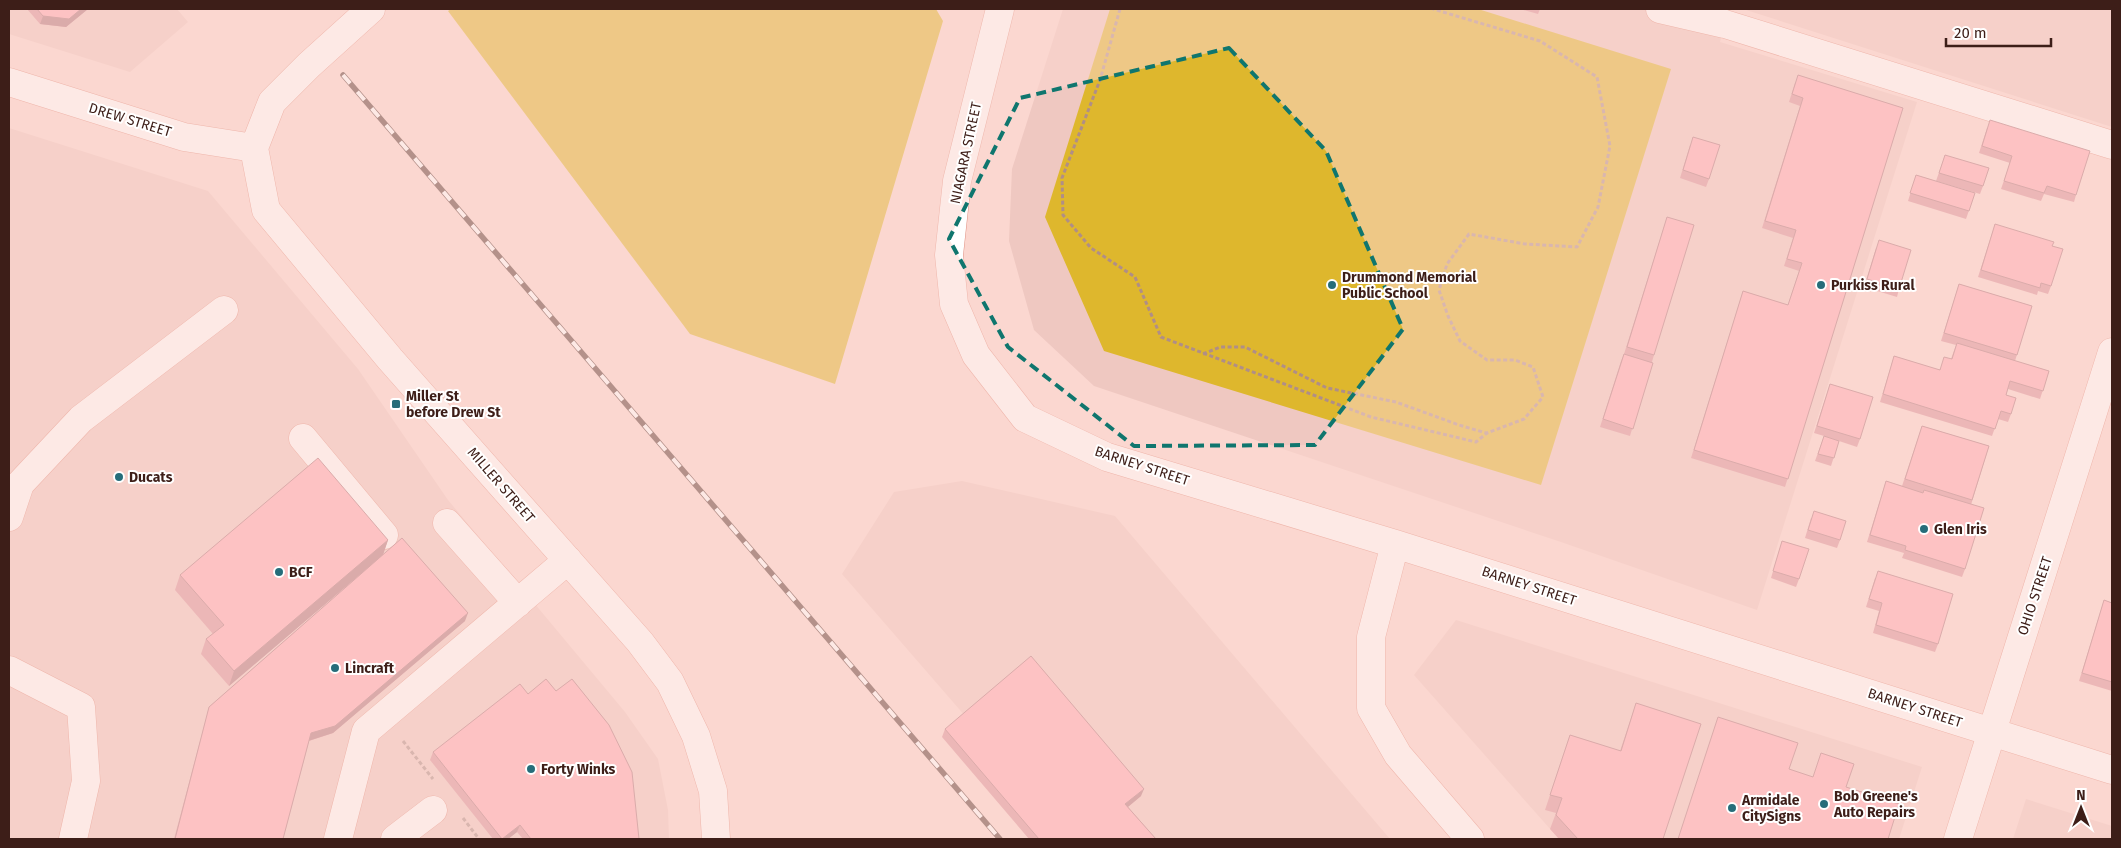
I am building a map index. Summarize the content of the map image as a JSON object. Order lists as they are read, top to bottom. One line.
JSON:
{"streets":{"street":["DREW STREET","NIAGARA STREET","BARNEY STREET","MILLER STREET","OHIO STREET"]},"crossings":[["DREW STREET","MILLER STREET"],["NIAGARA STREET","BARNEY STREET"],["BARNEY STREET","OHIO STREET"]],"places":{"other":["Drummond Memorial Public School","Purkiss Rural","Ducats","Glen Iris","BCF","Lincraft","Forty Winks","Bob Greene's Auto Repairs","Armidale CitySigns"],"transit":["Miller St before Drew St"]},"scale_bar":"20 m","north":"top"}
